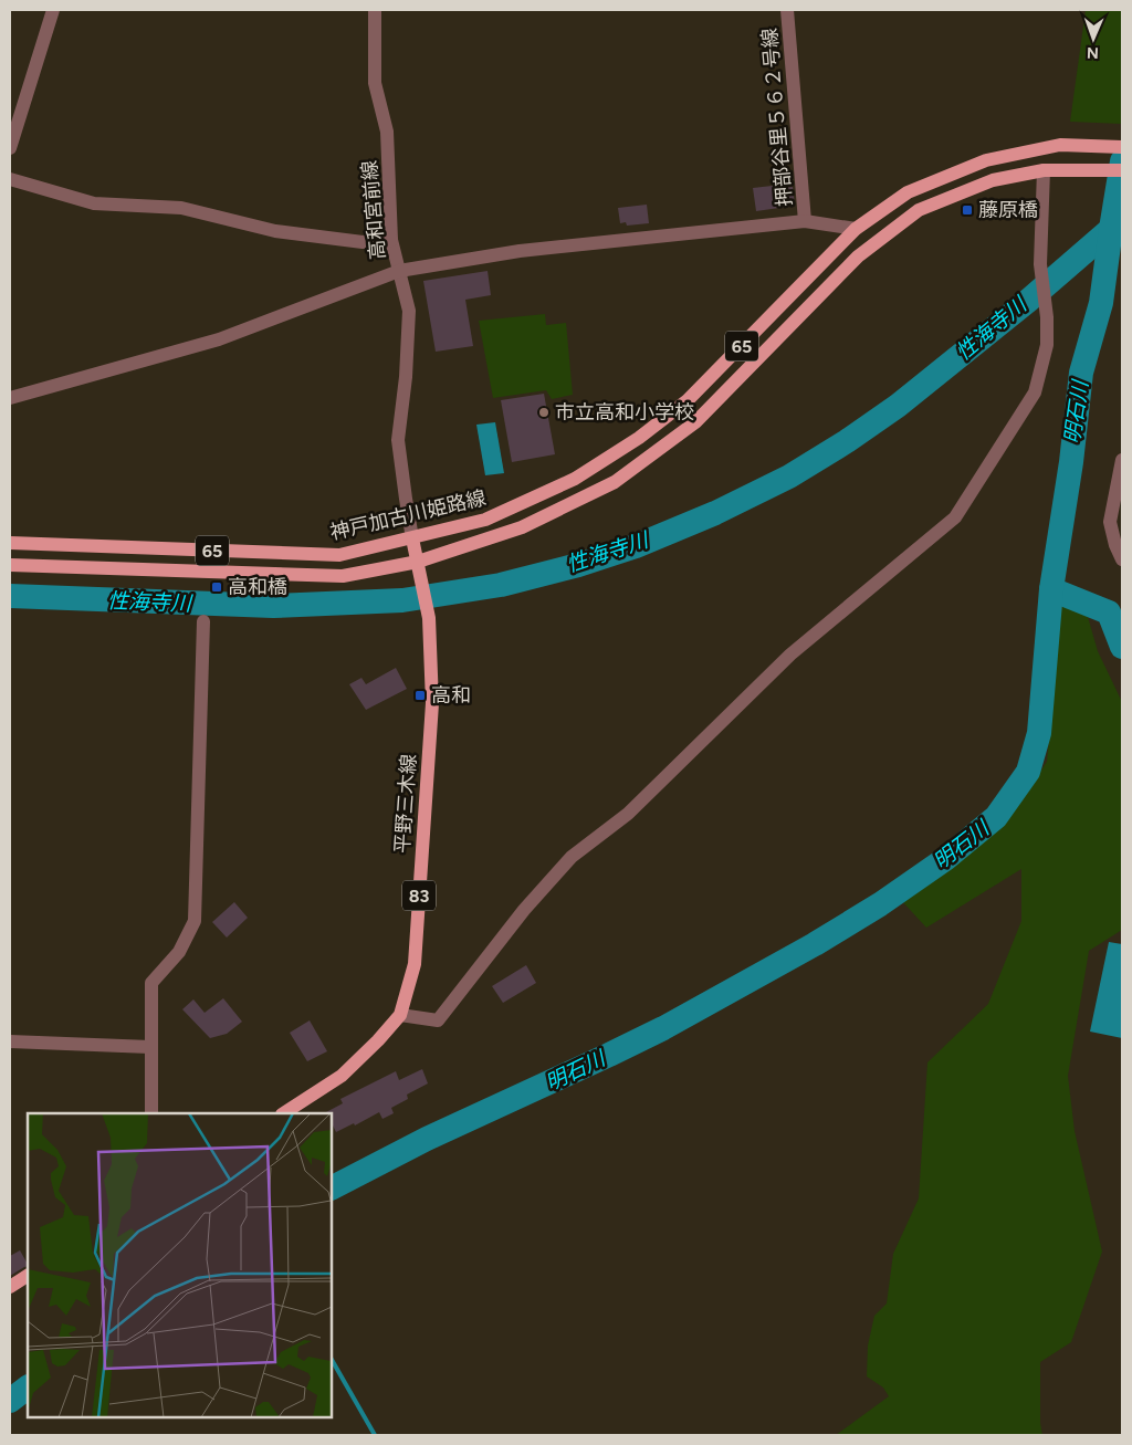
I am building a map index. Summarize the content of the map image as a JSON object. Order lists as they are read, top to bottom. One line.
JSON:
{"streets":{"main road":["65","神戸加古川姫路線","平野三木線","83"],"street":["押部谷里５６２号線","高和宮前線"]},"crossings":[["高和宮前線","神戸加古川姫路線"],["高和宮前線","平野三木線"],["神戸加古川姫路線","平野三木線"]],"water":["性海寺川","明石川"],"places":{"transit":["藤原橋","高和橋","高和"],"other":["市立高和小学校"]},"north":"bottom"}
